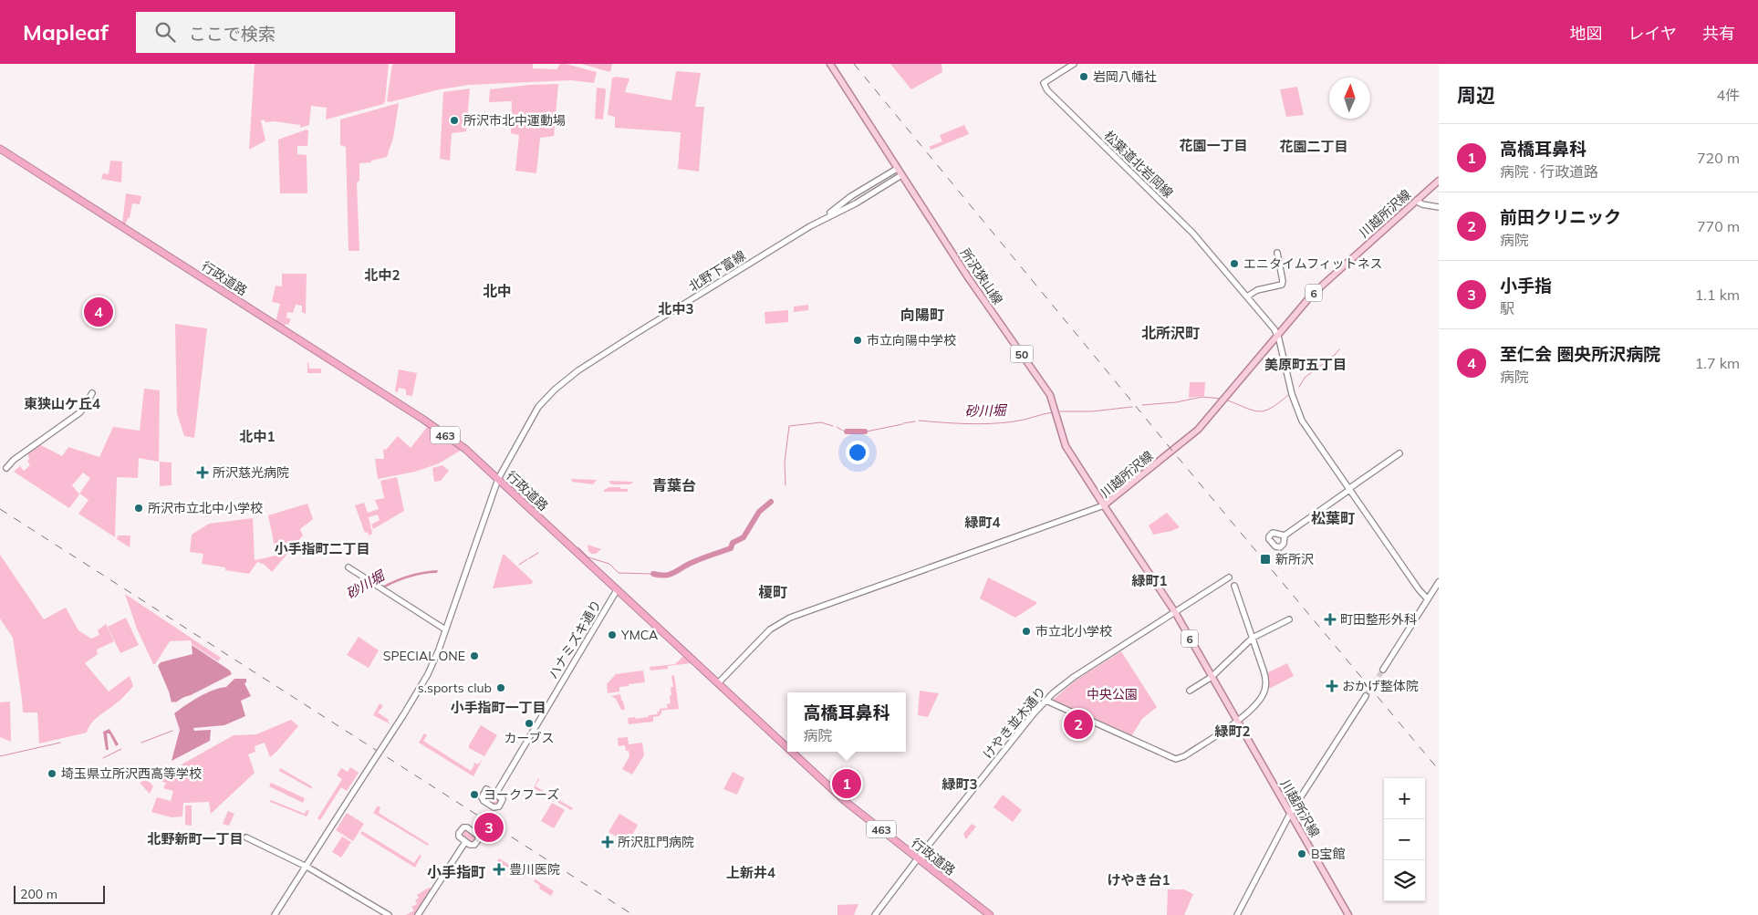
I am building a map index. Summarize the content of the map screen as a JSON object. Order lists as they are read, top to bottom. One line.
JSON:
{"streets":{"highway":["行政道路","463"],"main road":["川越所沢線","所沢狭山線","6","50"],"street":["松葉道北岩岡線","北野下富線","ハナミズキ通り","けやき並木通り"]},"crossings":[["松葉道北岩岡線","川越所沢線"],["川越所沢線","所沢狭山線"],["川越所沢線","けやき並木通り"],["北野下富線","行政道路"],["行政道路","ハナミズキ通り"],["行政道路","けやき並木通り"]],"districts":["花園一丁目","花園二丁目","北中2","北中","北中3","向陽町","北所沢町","美原町五丁目","東狭山ケ丘4","北中1","青葉台","松葉町","緑町4","小手指町二丁目","緑町1","榎町","小手指町一丁目","緑町2","緑町3","北野新町一丁目","小手指町","上新井4","けやき台1"],"water":["砂川堀"],"parks":["中央公園"],"places":{"other":["岩岡八幡社","所沢市北中運動場","エニタイムフィットネス","市立向陽中学校","所沢市立北中小学校","市立北小学校","YMCA","SPECIAL ONE","s.sports club","カーブス","埼玉県立所沢西高等学校","ヨークフーズ","B宝館"],"health":["所沢慈光病院","町田整形外科","おかげ整体院","所沢肛門病院","豊川医院"],"transit":["新所沢"]},"scale_bar":"200 m","north":"top","page":{"header":"Mapleaf","search":"ここで検索","nav":["地図","レイヤ","共有"],"heading":["周辺","4件"],"list":[{"mark":"1","name":"高橋耳鼻科","note":"病院 · 行政道路","value":"720 m"},{"mark":"2","name":"前田クリニック","note":"病院","value":"770 m"},{"mark":"3","name":"小手指","note":"駅","value":"1.1 km"},{"mark":"4","name":"至仁会 圏央所沢病院","note":"病院","value":"1.7 km"}],"pins":["4","2","1","3"],"popup":["高橋耳鼻科","病院"],"map_buttons":["+","−"],"scale":"200 m"}}
